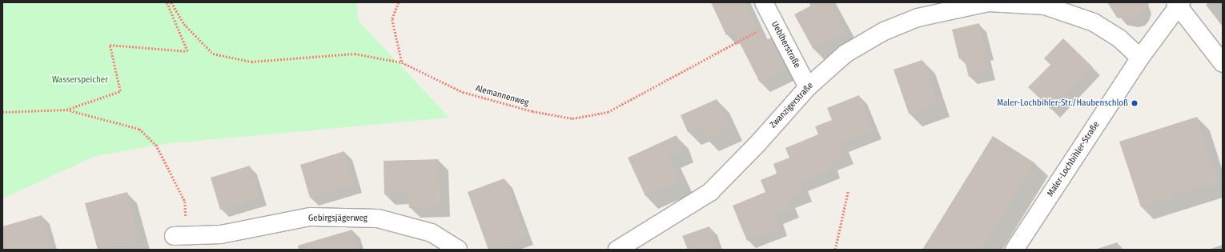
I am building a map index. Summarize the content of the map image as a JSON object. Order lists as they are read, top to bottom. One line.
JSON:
{"streets":{"street":["Ueblherstraße","Zwanzigerstraße","Maler-Lochbihler-Straße","Gebirgsjägerweg"],"path":["Alemannenweg"]},"crossings":[["Ueblherstraße","Alemannenweg"],["Ueblherstraße","Zwanzigerstraße"],["Zwanzigerstraße","Maler-Lochbihler-Straße"]],"parks":["Wasserspeicher"],"places":["Maler-Lochbihler-Str./Haubenschloß"]}
